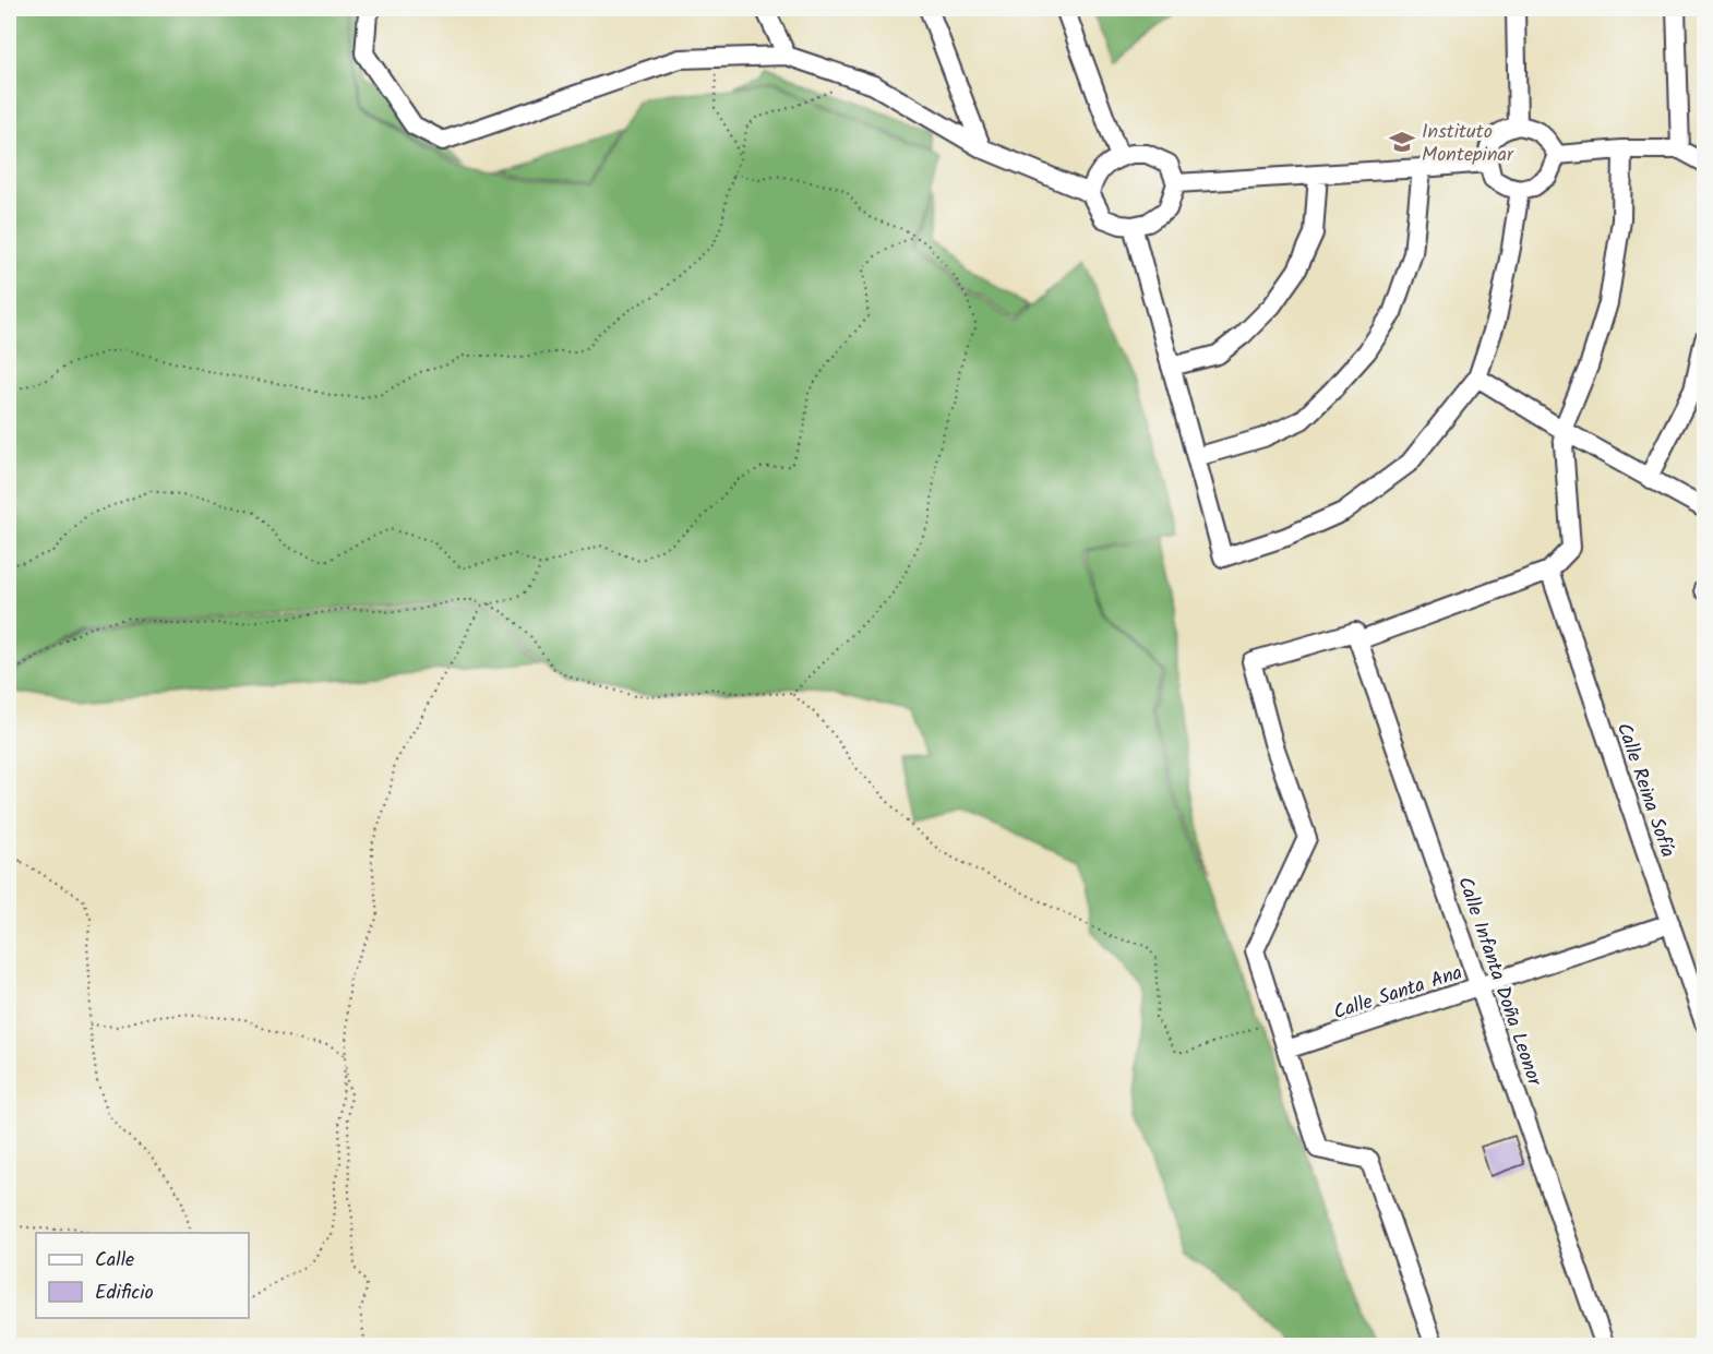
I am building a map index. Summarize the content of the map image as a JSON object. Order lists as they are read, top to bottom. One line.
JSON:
{"streets":{"street":["Calle Reina Sofía","Calle Infanta Doña Leonor","Calle Santa Ana"]},"crossings":[["Calle Reina Sofía","Calle Santa Ana"],["Calle Infanta Doña Leonor","Calle Santa Ana"]],"places":{"school or university":["Instituto Montepinar"]},"legend":["Calle","Edificio"]}
